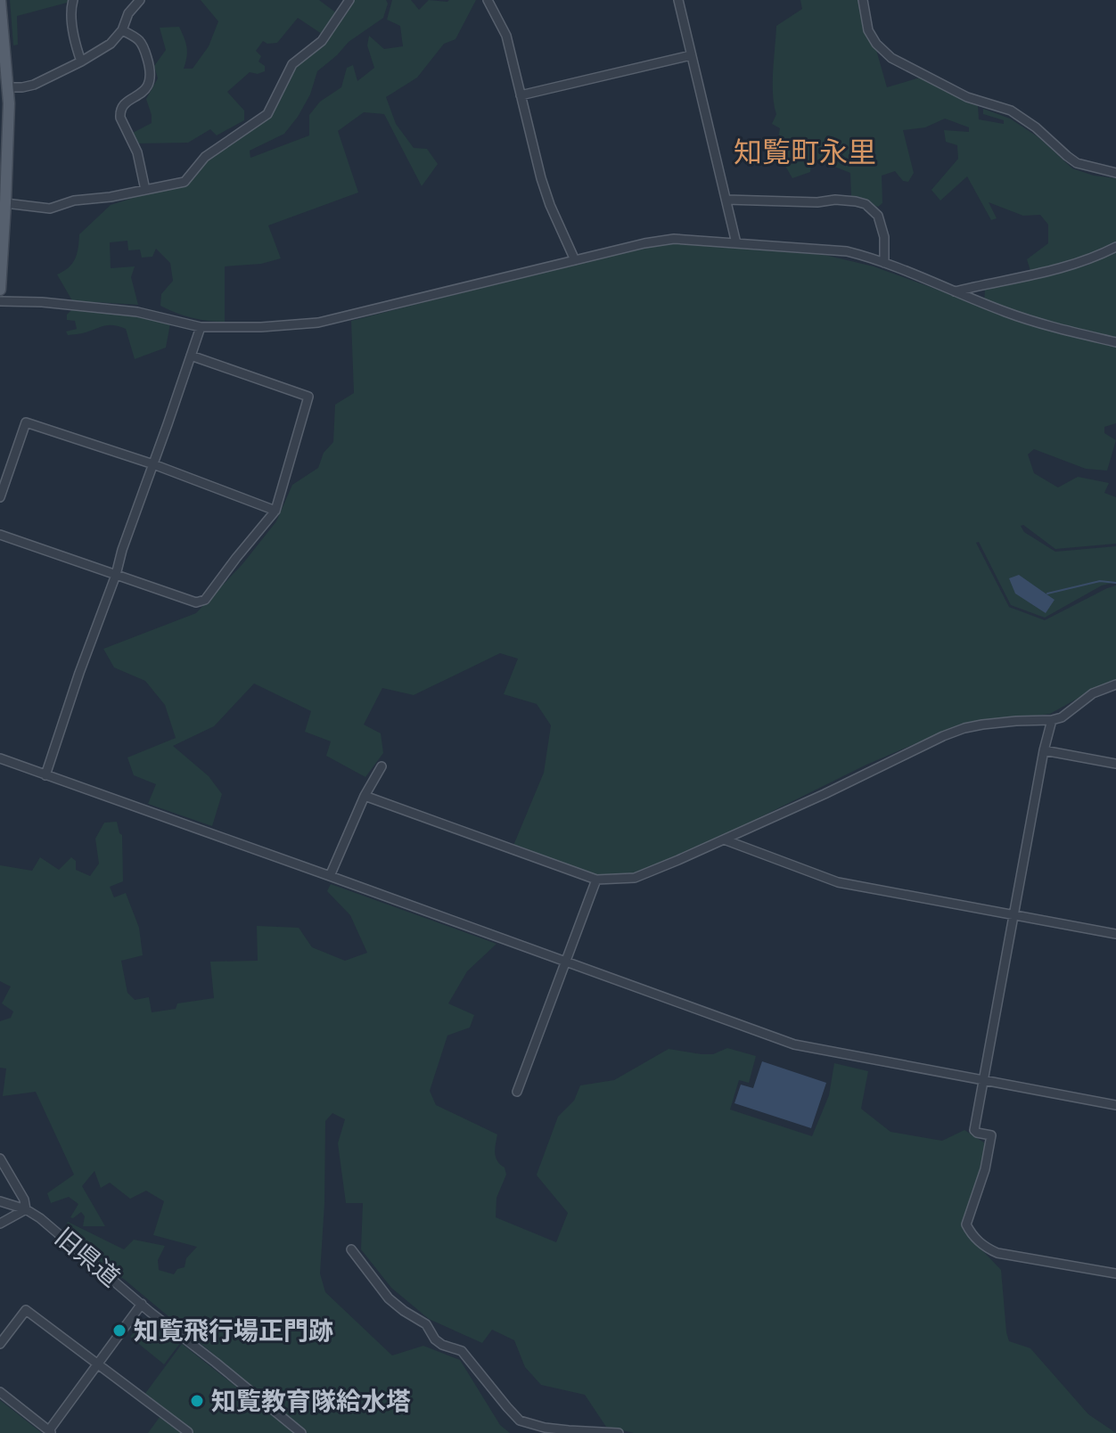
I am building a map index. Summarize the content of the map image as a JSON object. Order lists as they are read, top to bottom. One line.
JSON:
{"streets":{"street":["旧県道"]},"districts":["知覧町永里"],"places":["知覧飛行場正門跡","知覧教育隊給水塔"]}
